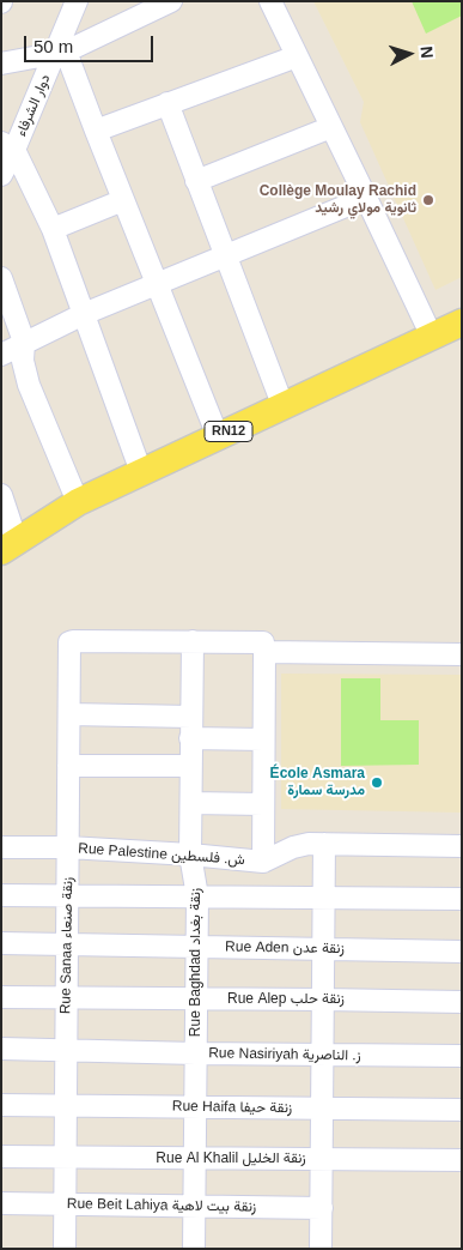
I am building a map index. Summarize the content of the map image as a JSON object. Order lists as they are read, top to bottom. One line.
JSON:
{"streets":{"main road":["RN12"],"street":["دوار الشرفاء","Rue Palestine ش. فلسطين","Rue Sanaa زنقة صنعاء","Rue Aden زنقة عدن","Rue Baghdad زنقة بغداد","Rue Alep زنقة حلب","Rue Nasiriyah ز. الناصرية","Rue Haifa زنقة حيفا","Rue Al Khalil زنقة الخليل","Rue Beit Lahiya زنقة بيت لاهية"]},"crossings":[["Rue Palestine ش. فلسطين","Rue Sanaa زنقة صنعاء"],["Rue Palestine ش. فلسطين","Rue Baghdad زنقة بغداد"],["Rue Sanaa زنقة صنعاء","Rue Aden زنقة عدن"],["Rue Sanaa زنقة صنعاء","Rue Baghdad زنقة بغداد"],["Rue Sanaa زنقة صنعاء","Rue Alep زنقة حلب"],["Rue Sanaa زنقة صنعاء","Rue Nasiriyah ز. الناصرية"],["Rue Sanaa زنقة صنعاء","Rue Haifa زنقة حيفا"],["Rue Sanaa زنقة صنعاء","Rue Al Khalil زنقة الخليل"],["Rue Sanaa زنقة صنعاء","Rue Beit Lahiya زنقة بيت لاهية"],["Rue Aden زنقة عدن","Rue Baghdad زنقة بغداد"],["Rue Baghdad زنقة بغداد","Rue Alep زنقة حلب"],["Rue Baghdad زنقة بغداد","Rue Nasiriyah ز. الناصرية"],["Rue Baghdad زنقة بغداد","Rue Haifa زنقة حيفا"],["Rue Baghdad زنقة بغداد","Rue Al Khalil زنقة الخليل"],["Rue Baghdad زنقة بغداد","Rue Beit Lahiya زنقة بيت لاهية"]],"places":["Collège Moulay Rachid ثانوية مولاي رشيد","École Asmara مدرسة سمارة"],"scale_bar":"50 m","north":"right"}
